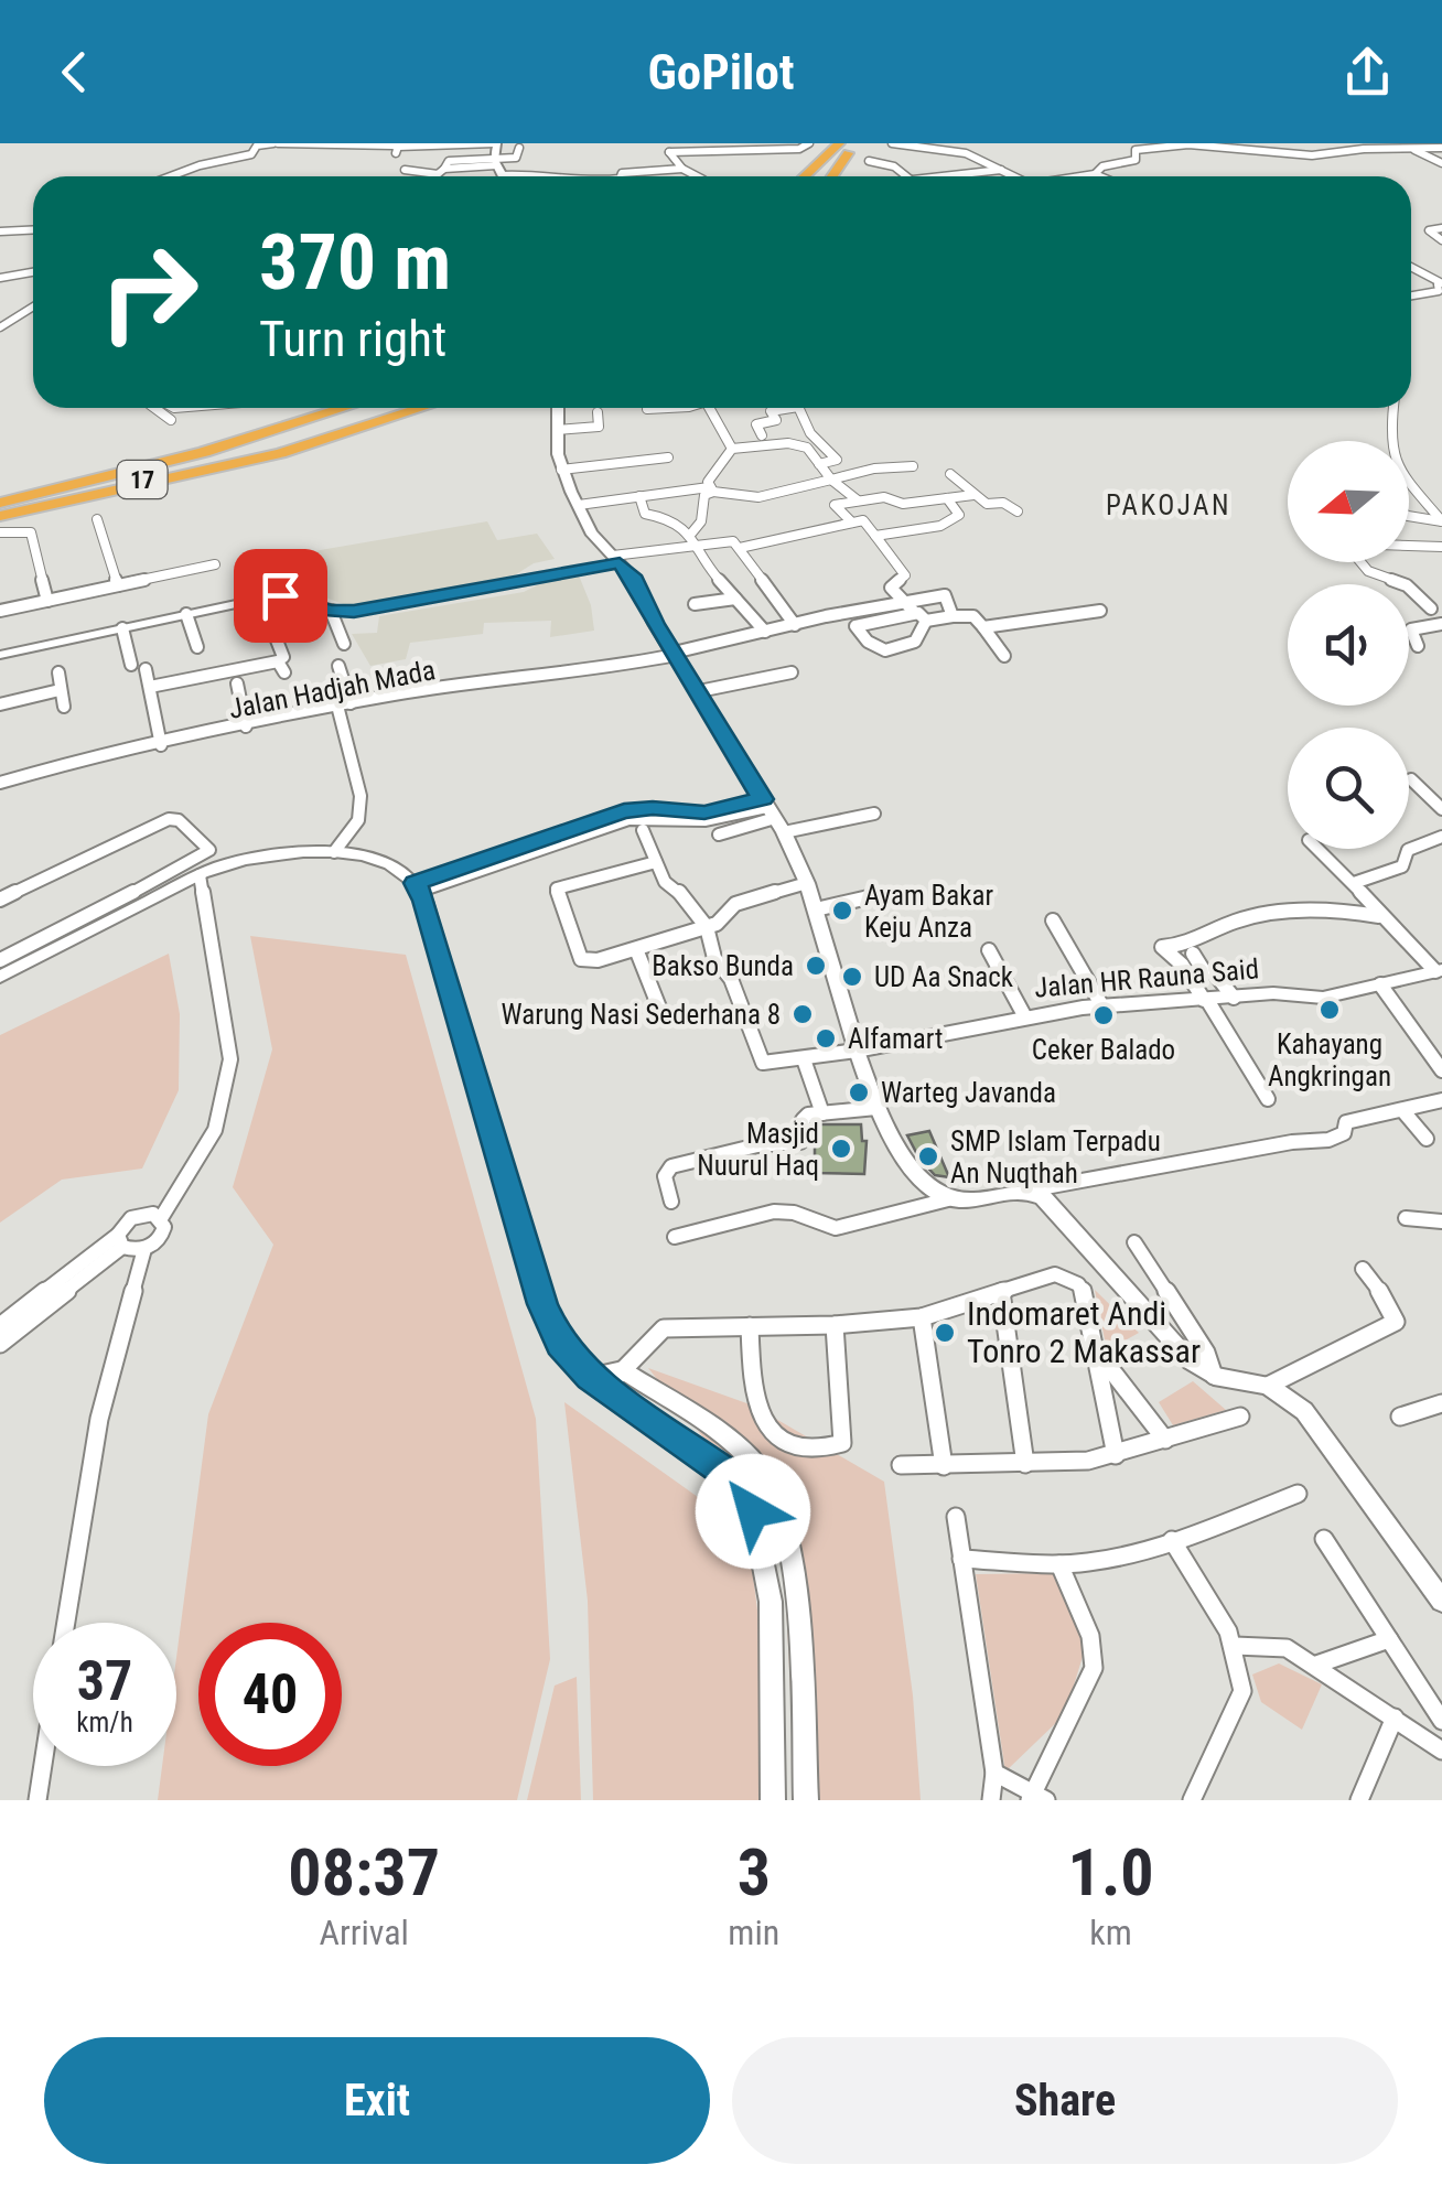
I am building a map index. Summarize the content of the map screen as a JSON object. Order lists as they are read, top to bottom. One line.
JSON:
{"streets":{"highway":["17"],"main road":["Jalan HR Rauna Said"],"street":["Jalan Hadjah Mada"]},"districts":["PAKOJAN"],"places":["Ayam Bakar Keju Anza","Bakso Bunda","UD Aa Snack","Kahayang Angkringan","Warung Nasi Sederhana 8","Ceker Balado","Alfamart","Warteg Javanda","Masjid Nuurul Haq","SMP Islam Terpadu An Nuqthah","Indomaret Andi Tonro 2 Makassar"],"north":"left","page":{"header":"GoPilot","turn":["370 m","Turn right"],"speed":"37 km/h","limit":"40","eta":["08:37","Arrival","3","min","1.0","km"],"buttons":["Exit","Share"]}}
